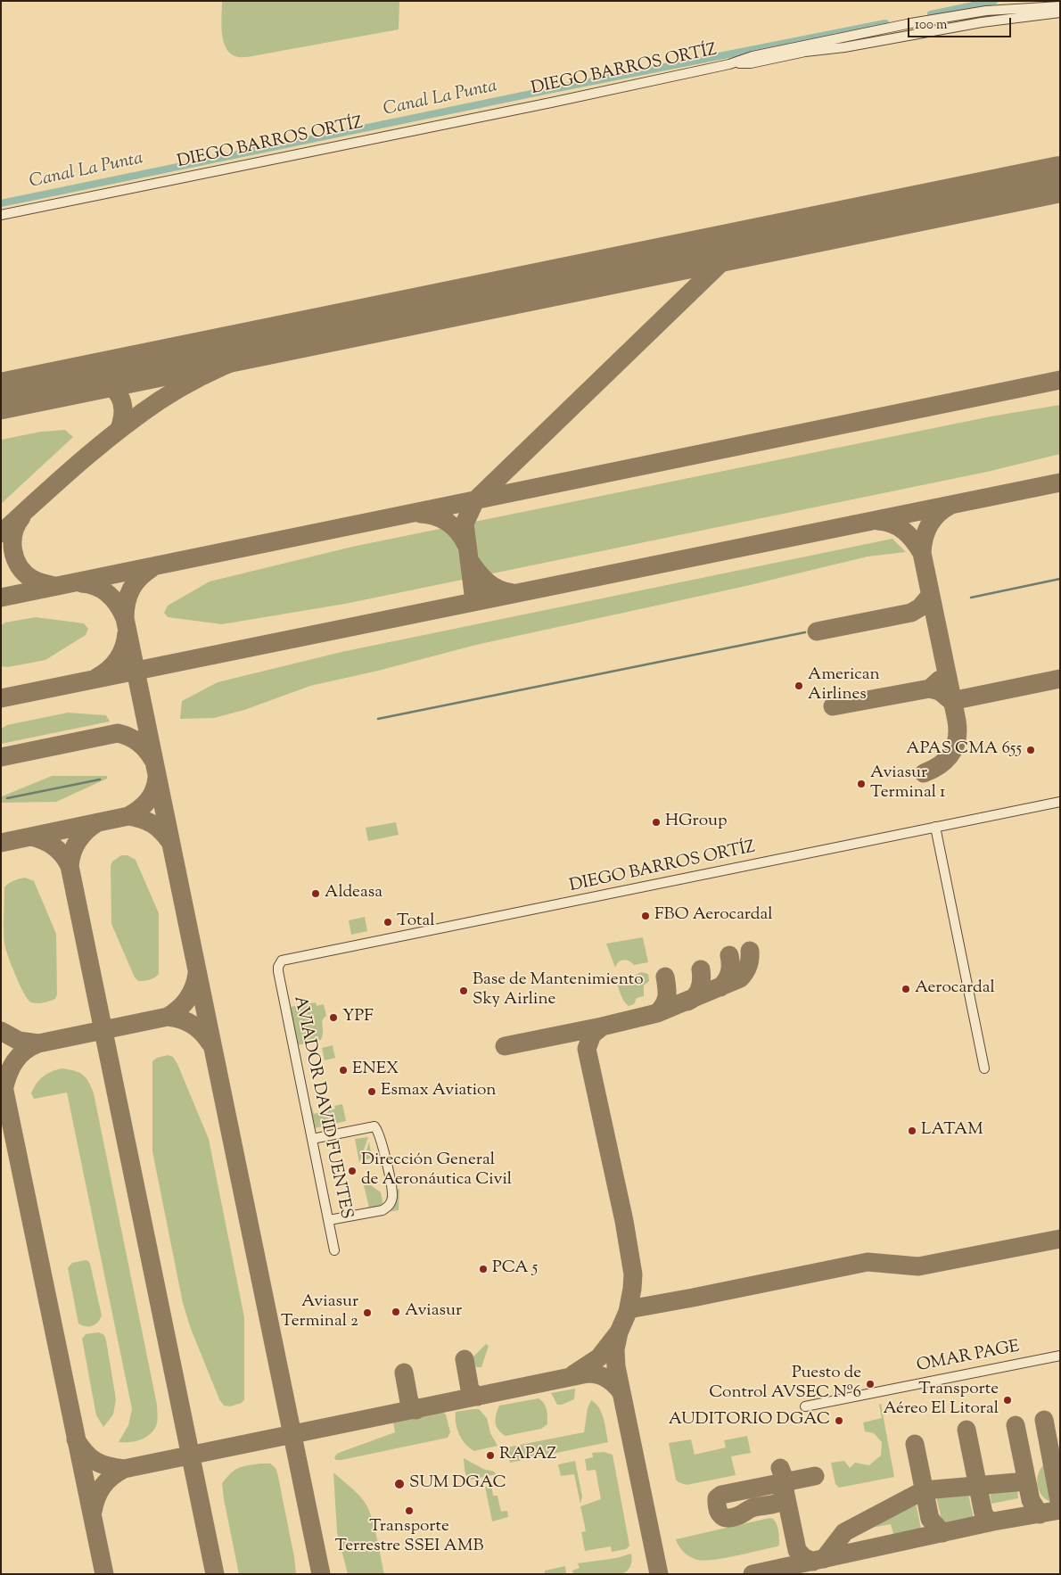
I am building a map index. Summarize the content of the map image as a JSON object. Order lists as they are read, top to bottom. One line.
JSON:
{"streets":{"street":["DIEGO BARROS ORTÍZ","AVIADOR DAVID FUENTES","OMAR PAGE"]},"crossings":[["DIEGO BARROS ORTÍZ","AVIADOR DAVID FUENTES"]],"water":["Canal La Punta"],"places":["American Airlines","APAS CMA 655","Aviasur Terminal 1","HGroup","Aldeasa","FBO Aerocardal","Total","Aerocardal","Base de Mantenimiento Sky Airline","YPF","ENEX","Esmax Aviation","LATAM","Dirección General de Aeronáutica Civil","PCA 5","Aviasur","Aviasur Terminal 2","Puesto de Control AVSEC Nº6","Transporte Aéreo El Litoral","AUDITORIO DGAC","RAPAZ","SUM DGAC","Transporte Terrestre SSEI AMB"],"scale_bar":"100 m"}
